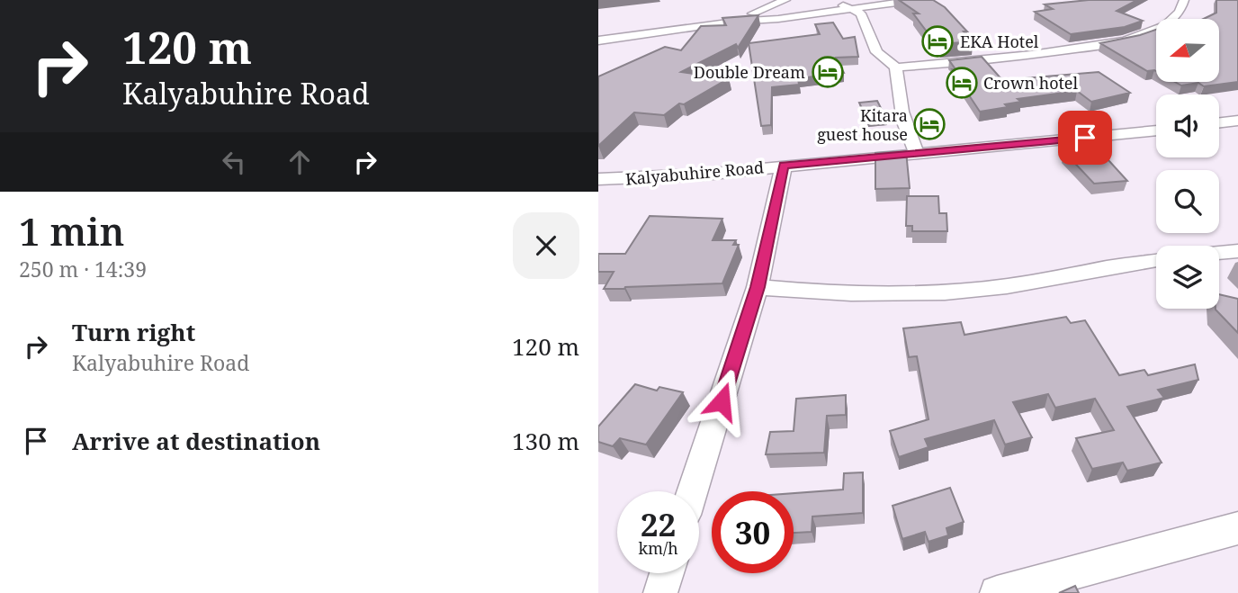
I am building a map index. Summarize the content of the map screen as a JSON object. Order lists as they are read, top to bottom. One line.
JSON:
{"streets":{"street":["Kalyabuhire Road"]},"places":{"hotel":["EKA Hotel","Double Dream","Crown hotel","Kitara guest house"]},"north":"left","page":{"turn":["120 m","Kalyabuhire Road"],"heading":["1 min","250 m · 14:39"],"list":[{"name":"Turn right","note":"Kalyabuhire Road","value":"120 m"},{"name":"Arrive at destination","value":"130 m"}],"speed":"22 km/h","limit":"30"}}
